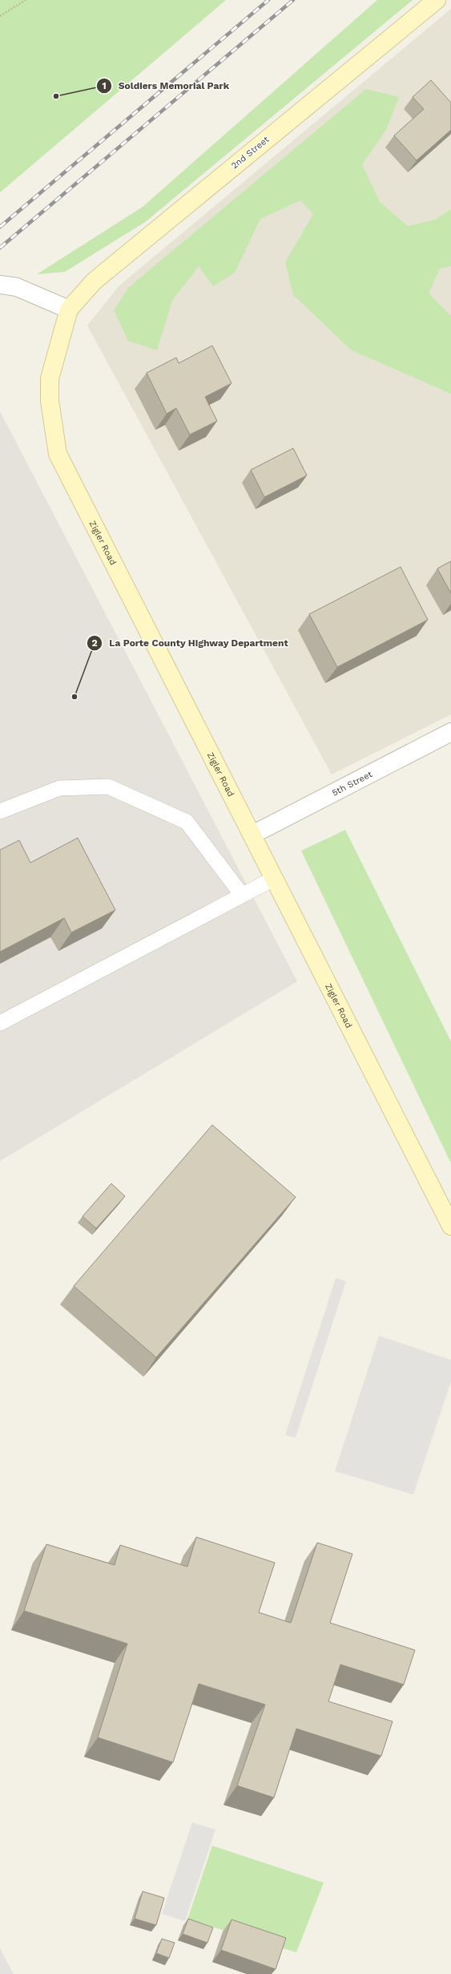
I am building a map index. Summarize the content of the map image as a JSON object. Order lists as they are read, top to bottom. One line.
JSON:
{"streets":{"street":["2nd Street","Zigler Road","5th Street"]},"crossings":[["2nd Street","Zigler Road"],["Zigler Road","5th Street"]],"places":["Soldiers Memorial Park","La Porte County Highway Department"]}
